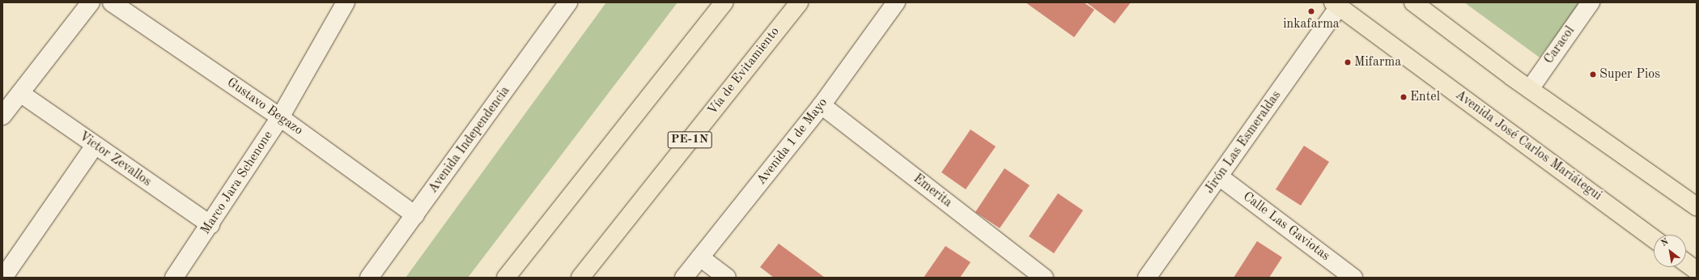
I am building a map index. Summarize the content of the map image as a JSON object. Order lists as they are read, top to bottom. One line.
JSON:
{"streets":{"main road":["Vía de Evitamiento","PE-1N","Avenida José Carlos Mariátegui"],"street":["Caracol","Gustavo Begazo","Avenida Independencia","Avenida 1 de Mayo","Jirón Las Esmeraldas","Victor Zevallos","Marco Jara Schenone","Emerita","Calle Las Gaviotas"]},"crossings":[["Gustavo Begazo","Avenida Independencia"],["Gustavo Begazo","Marco Jara Schenone"],["Avenida 1 de Mayo","Emerita"],["Jirón Las Esmeraldas","Avenida José Carlos Mariátegui"],["Jirón Las Esmeraldas","Calle Las Gaviotas"],["Victor Zevallos","Marco Jara Schenone"]],"places":["inkafarma","Mifarma","Super Pios","Entel"],"north":"top left"}
